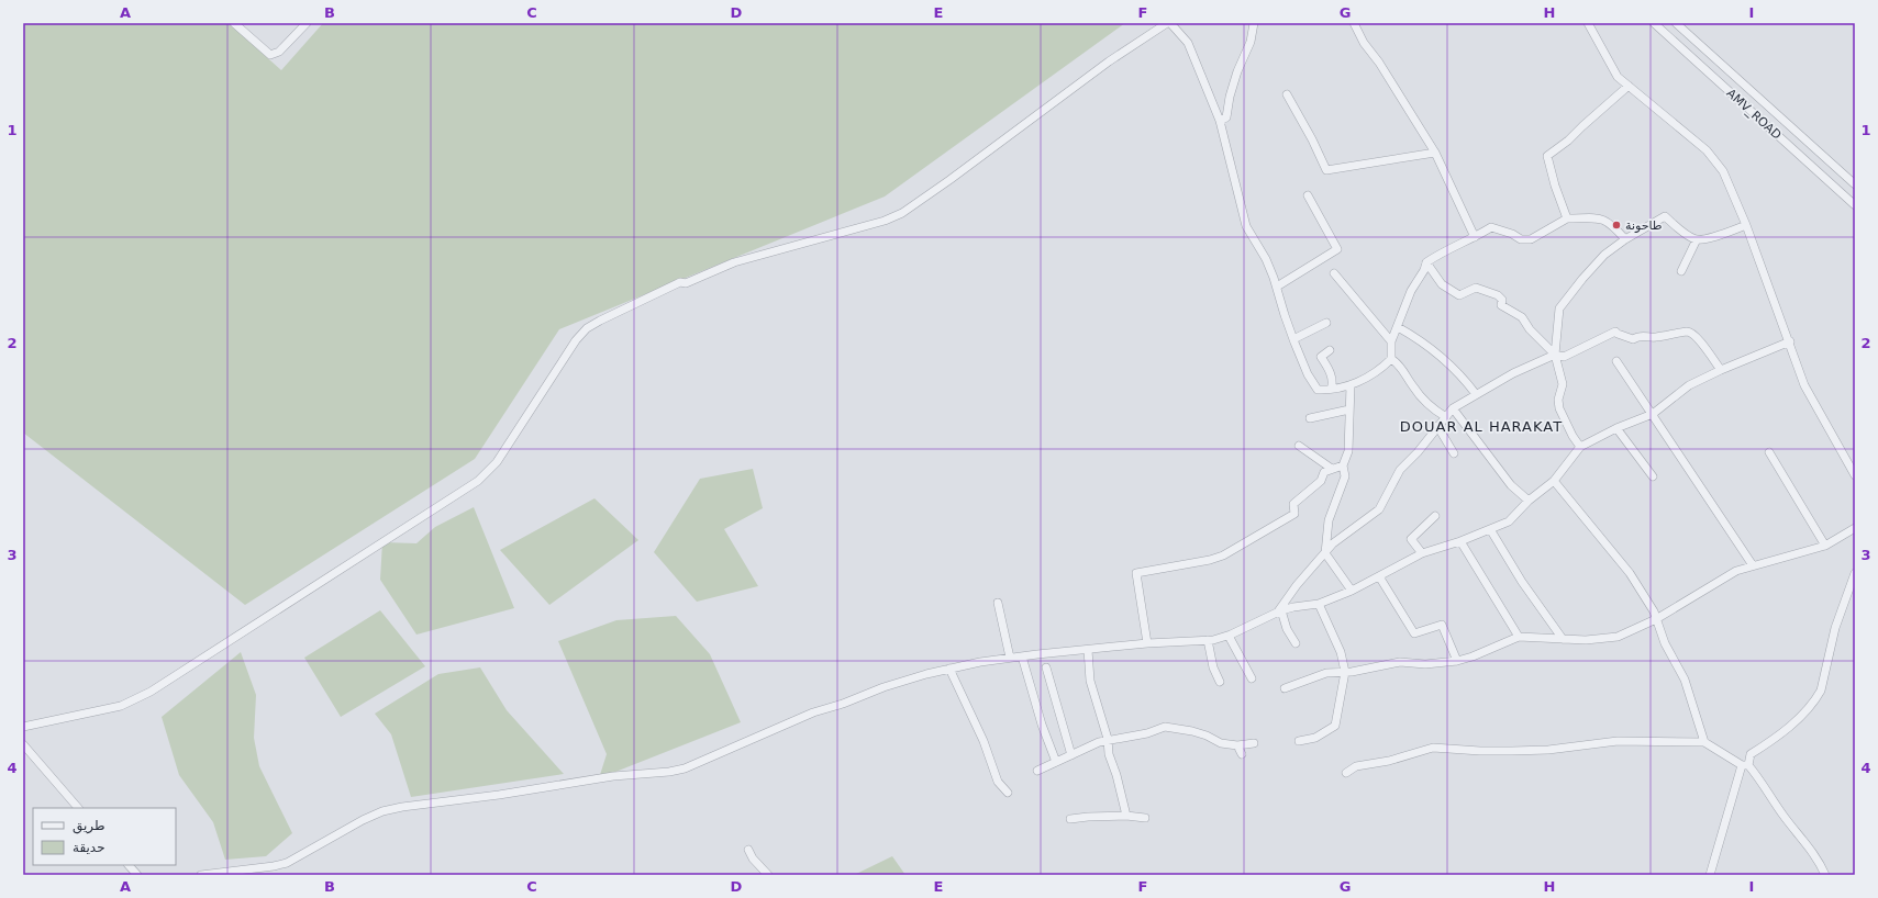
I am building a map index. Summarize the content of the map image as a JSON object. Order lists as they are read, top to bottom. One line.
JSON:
{"streets":{"street":["AMV_ROAD"]},"districts":["DOUAR AL HARAKAT"],"places":["طاحونة"],"legend":["طريق","حديقة"],"grid":{"columns":["A","B","C","D","E","F","G","H","I"],"rows":["1","2","3","4"]}}
